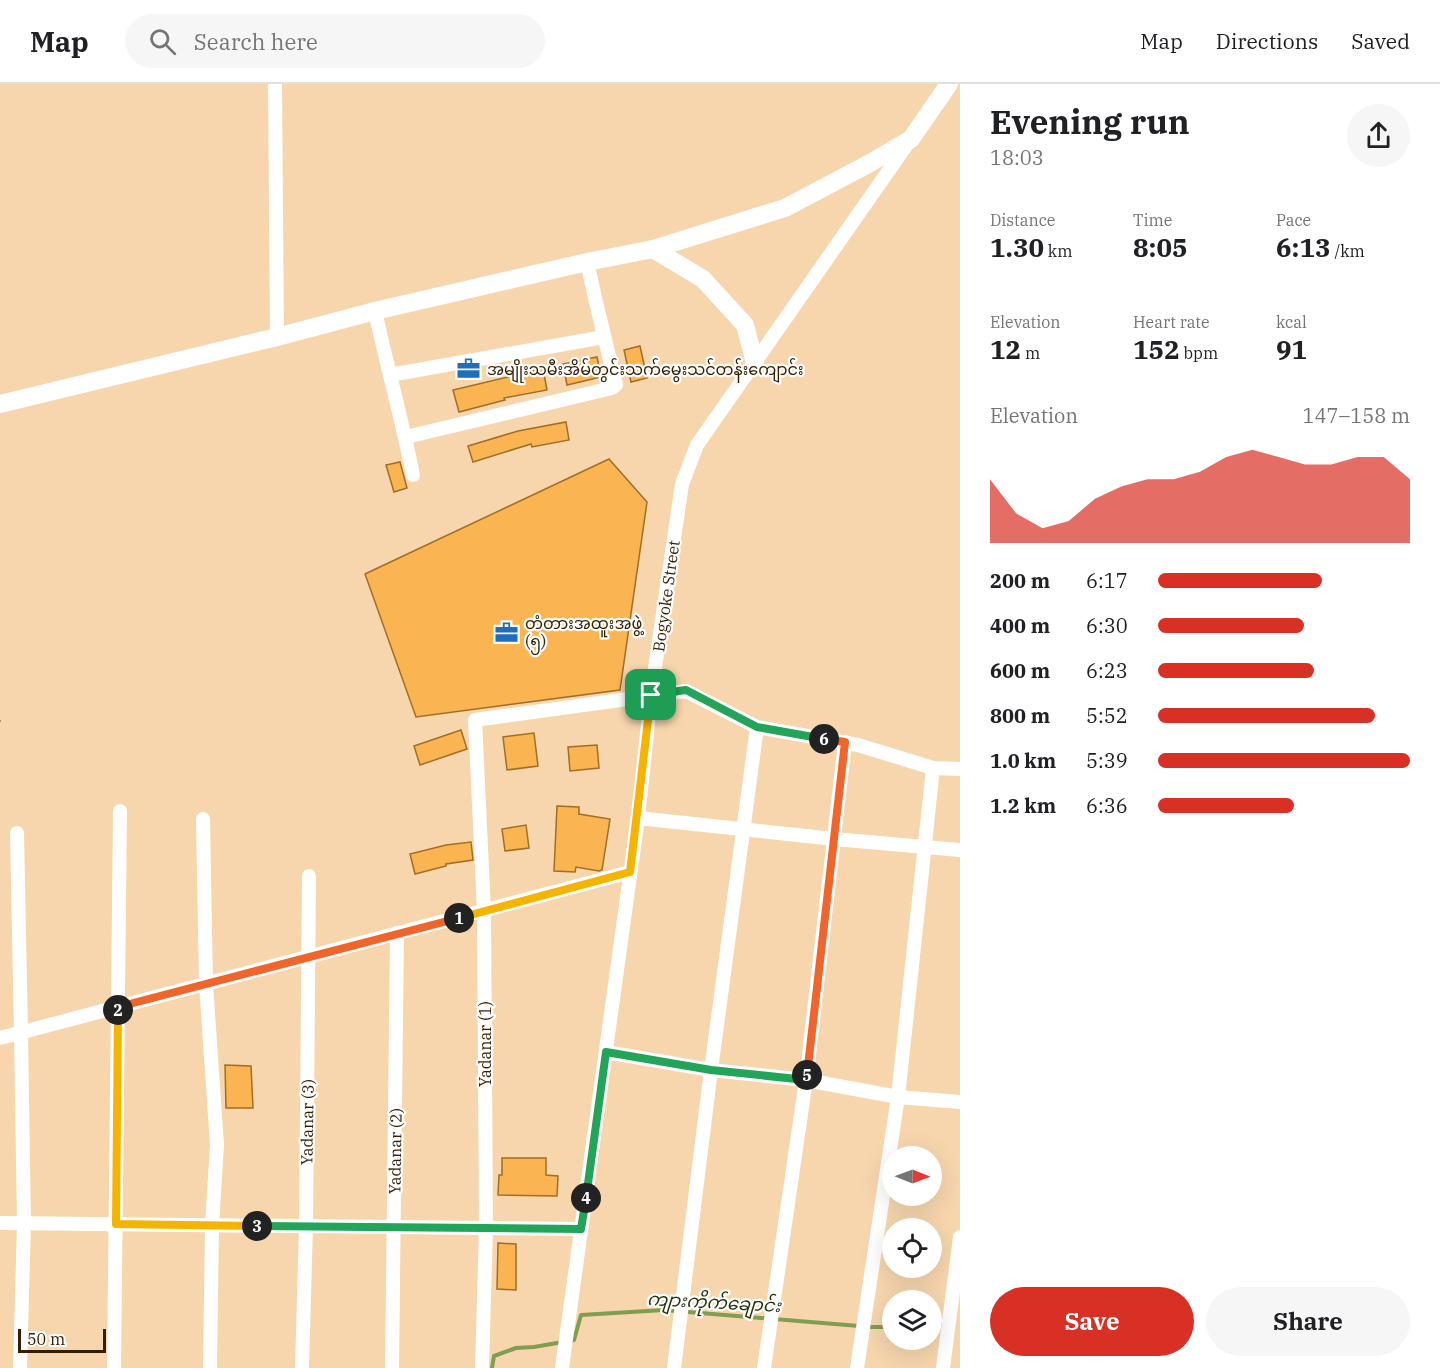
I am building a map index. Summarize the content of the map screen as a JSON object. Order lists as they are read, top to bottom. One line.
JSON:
{"streets":{"street":["Bogyoke Street","Yadanar (1)","Yadanar (3)","Yadanar (2)"]},"crossings":[["Bogyoke Street","Yadanar (1)"]],"water":["ကျားကိုက်ချောင်း"],"places":{"office":["အမျိုးသမီးအိမ်တွင်းသက်မွေးသင်တန်းကျောင်း","တံတားအထူးအဖွဲ့ (၅)"]},"scale_bar":"50 m","north":"right","page":{"header":"Map","search":"Search here","nav":["Map","Directions","Saved"],"heading":["Evening run","18:03"],"stats":[["Distance","1.30 km"],["Time","8:05"],["Pace","6:13 /km"],["Elevation","12 m"],["Heart rate","152 bpm"],["kcal","91"]],"chart":["Elevation","147–158 m"],"list":[{"name":"200 m","note":"6:17"},{"name":"400 m","note":"6:30"},{"name":"600 m","note":"6:23"},{"name":"800 m","note":"5:52"},{"name":"1.0 km","note":"5:39"},{"name":"1.2 km","note":"6:36"}],"pins":["6","1","2","5","4","3"],"buttons":["Save","Share"],"scale":"50 m"}}
